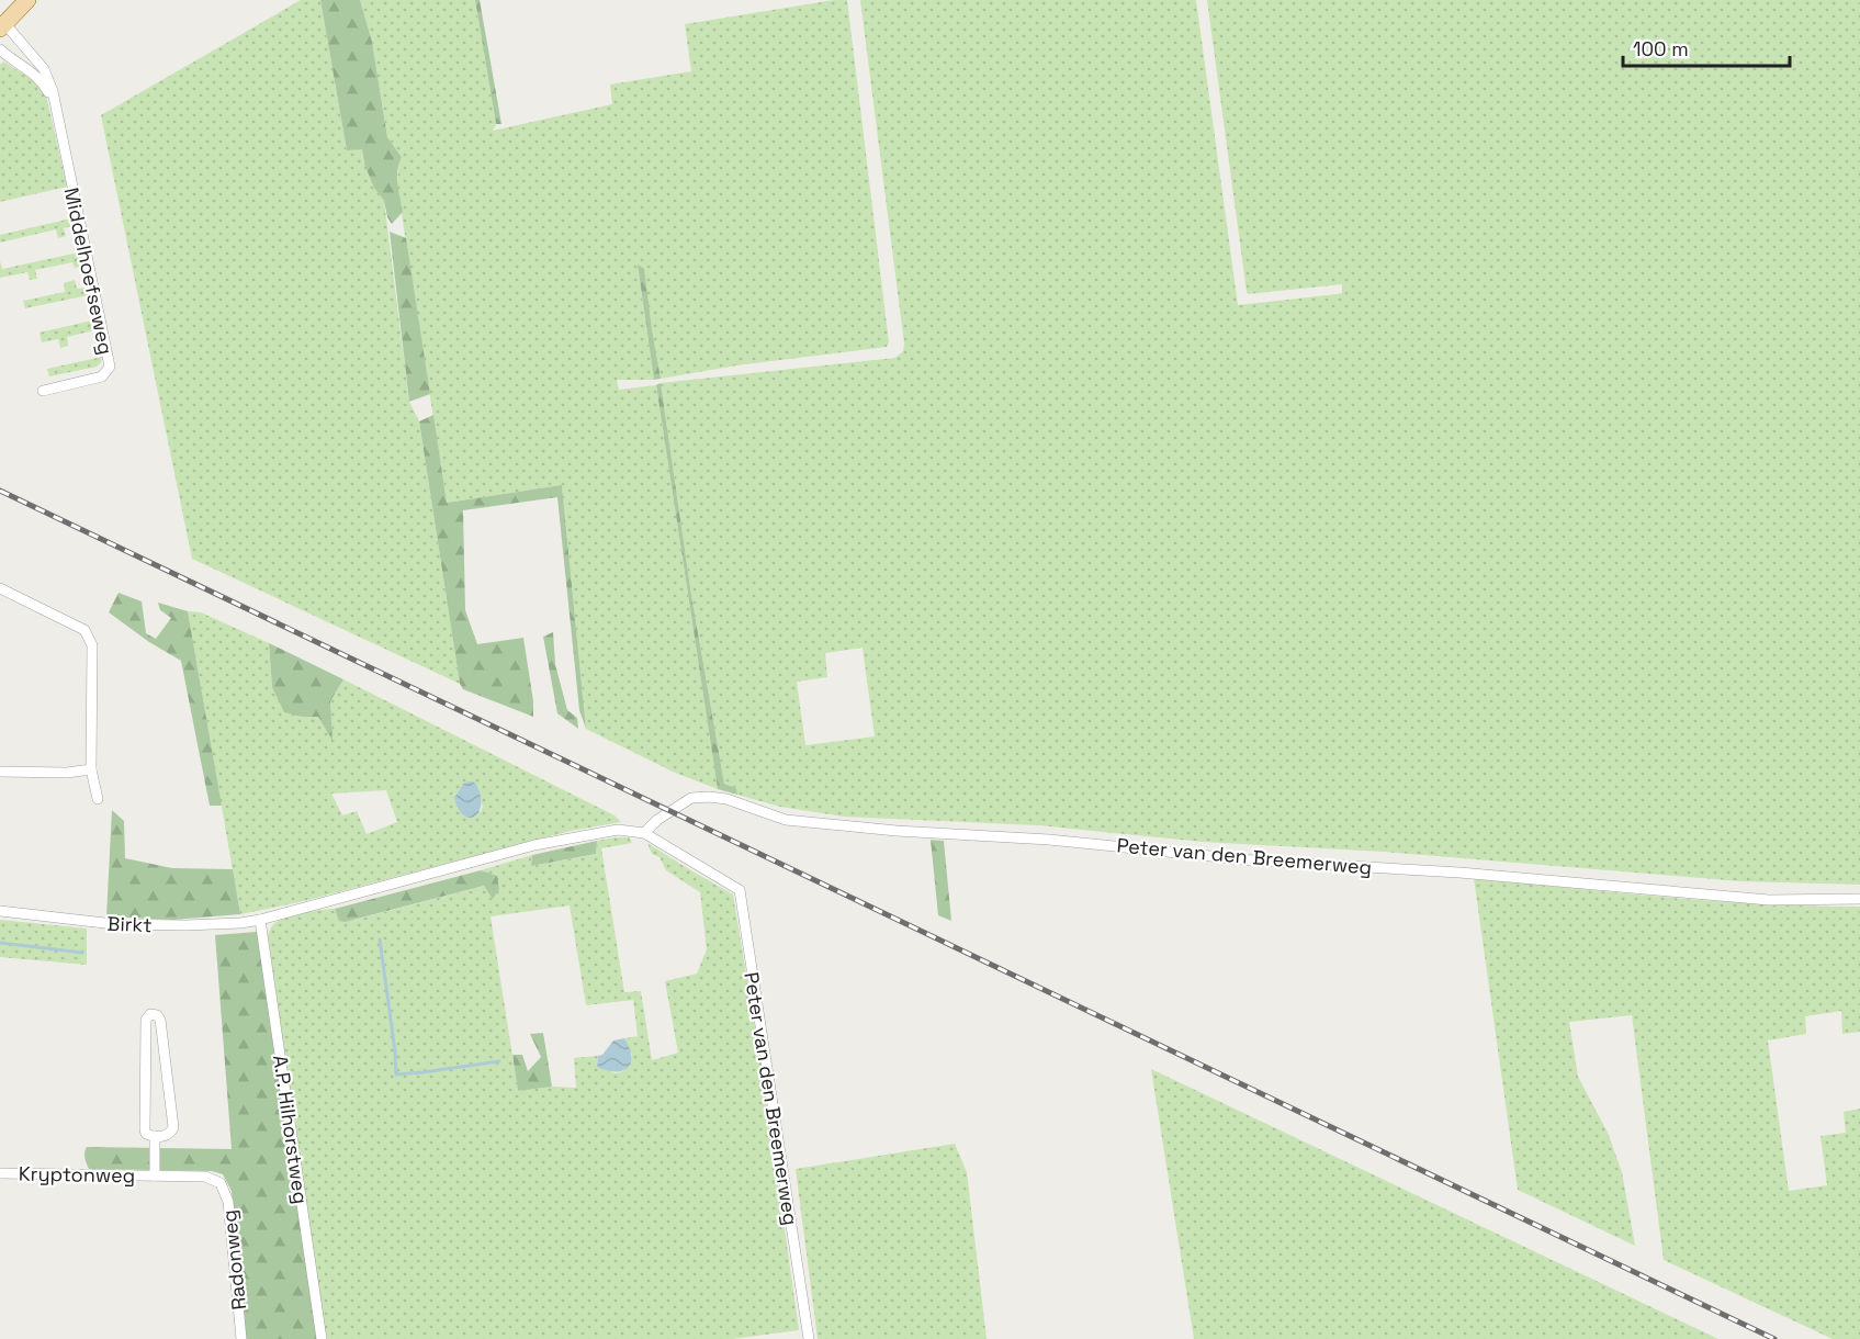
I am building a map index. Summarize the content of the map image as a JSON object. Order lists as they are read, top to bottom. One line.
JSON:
{"streets":{"street":["Middelhoefseweg","Peter van den Breemerweg","Birkt","A.P. Hilhorstweg","Kryptonweg","Radonweg"]},"crossings":[["Peter van den Breemerweg","Birkt"],["Peter van den Breemerweg","A.P. Hilhorstweg"],["Birkt","A.P. Hilhorstweg"],["Kryptonweg","Radonweg"]],"scale_bar":"100 m"}
